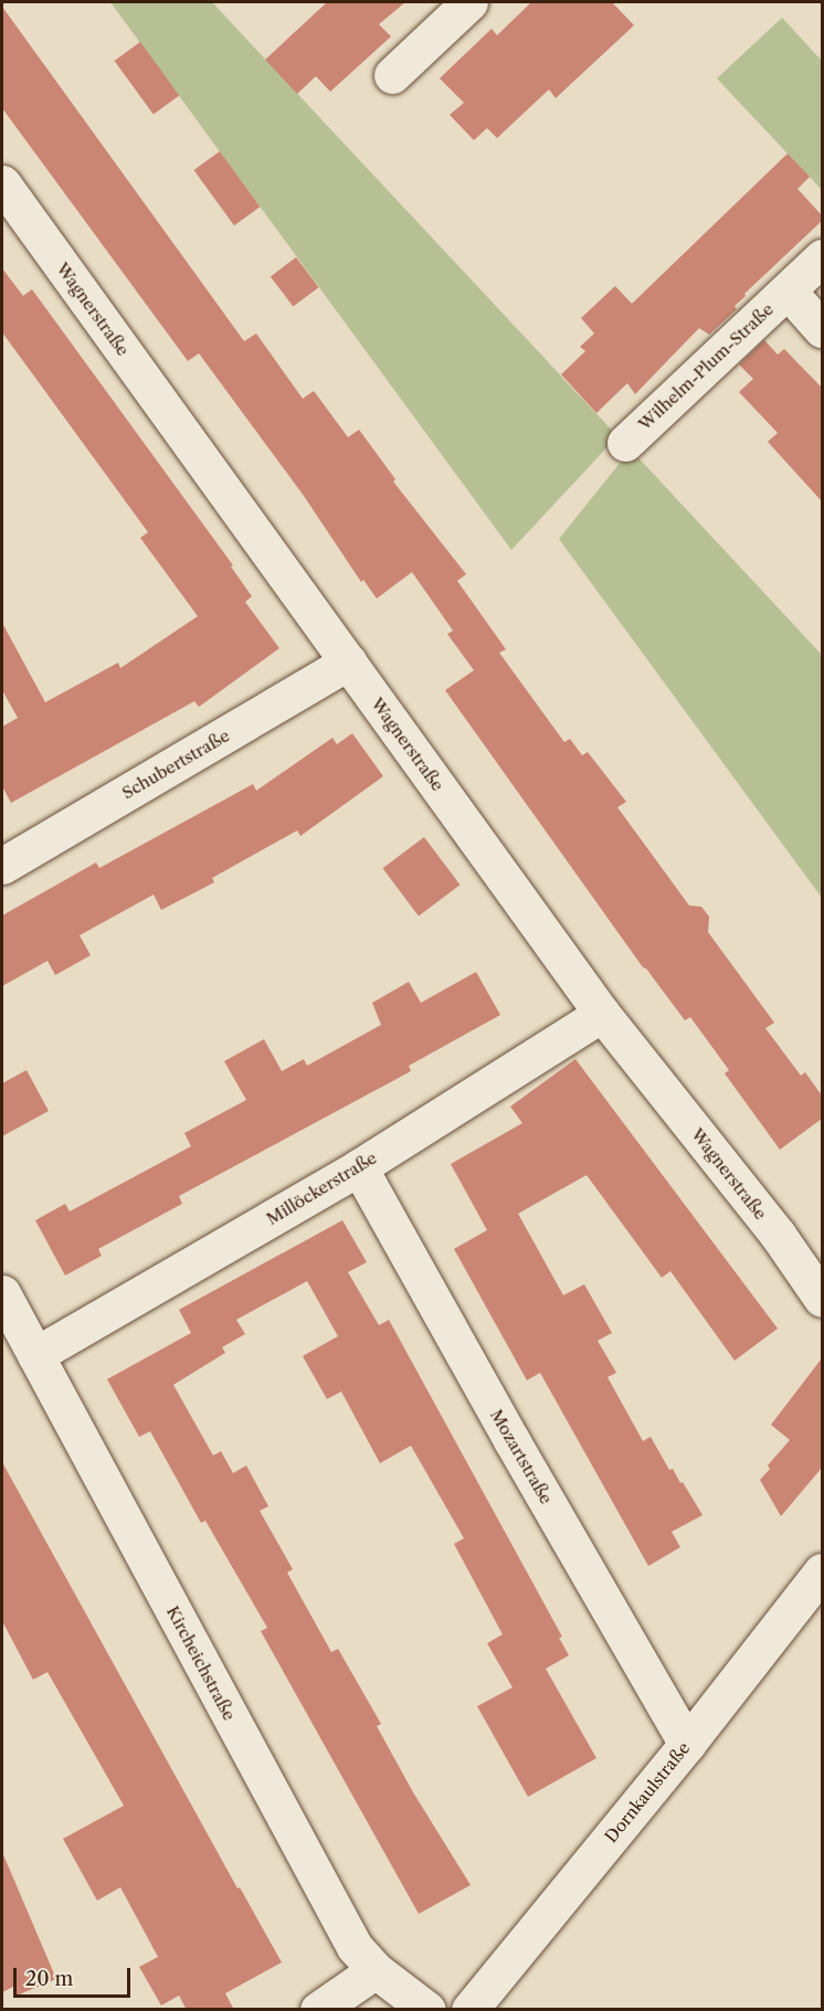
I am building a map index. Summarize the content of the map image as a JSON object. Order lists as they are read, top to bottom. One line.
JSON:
{"streets":{"street":["Wagnerstraße","Wilhelm-Plum-Straße","Schubertstraße","Millöckerstraße","Mozartstraße","Kircheichstraße","Dornkaulstraße"]},"crossings":[["Wagnerstraße","Schubertstraße"],["Wagnerstraße","Millöckerstraße"],["Millöckerstraße","Mozartstraße"],["Millöckerstraße","Kircheichstraße"],["Mozartstraße","Dornkaulstraße"]],"scale_bar":"20 m"}
